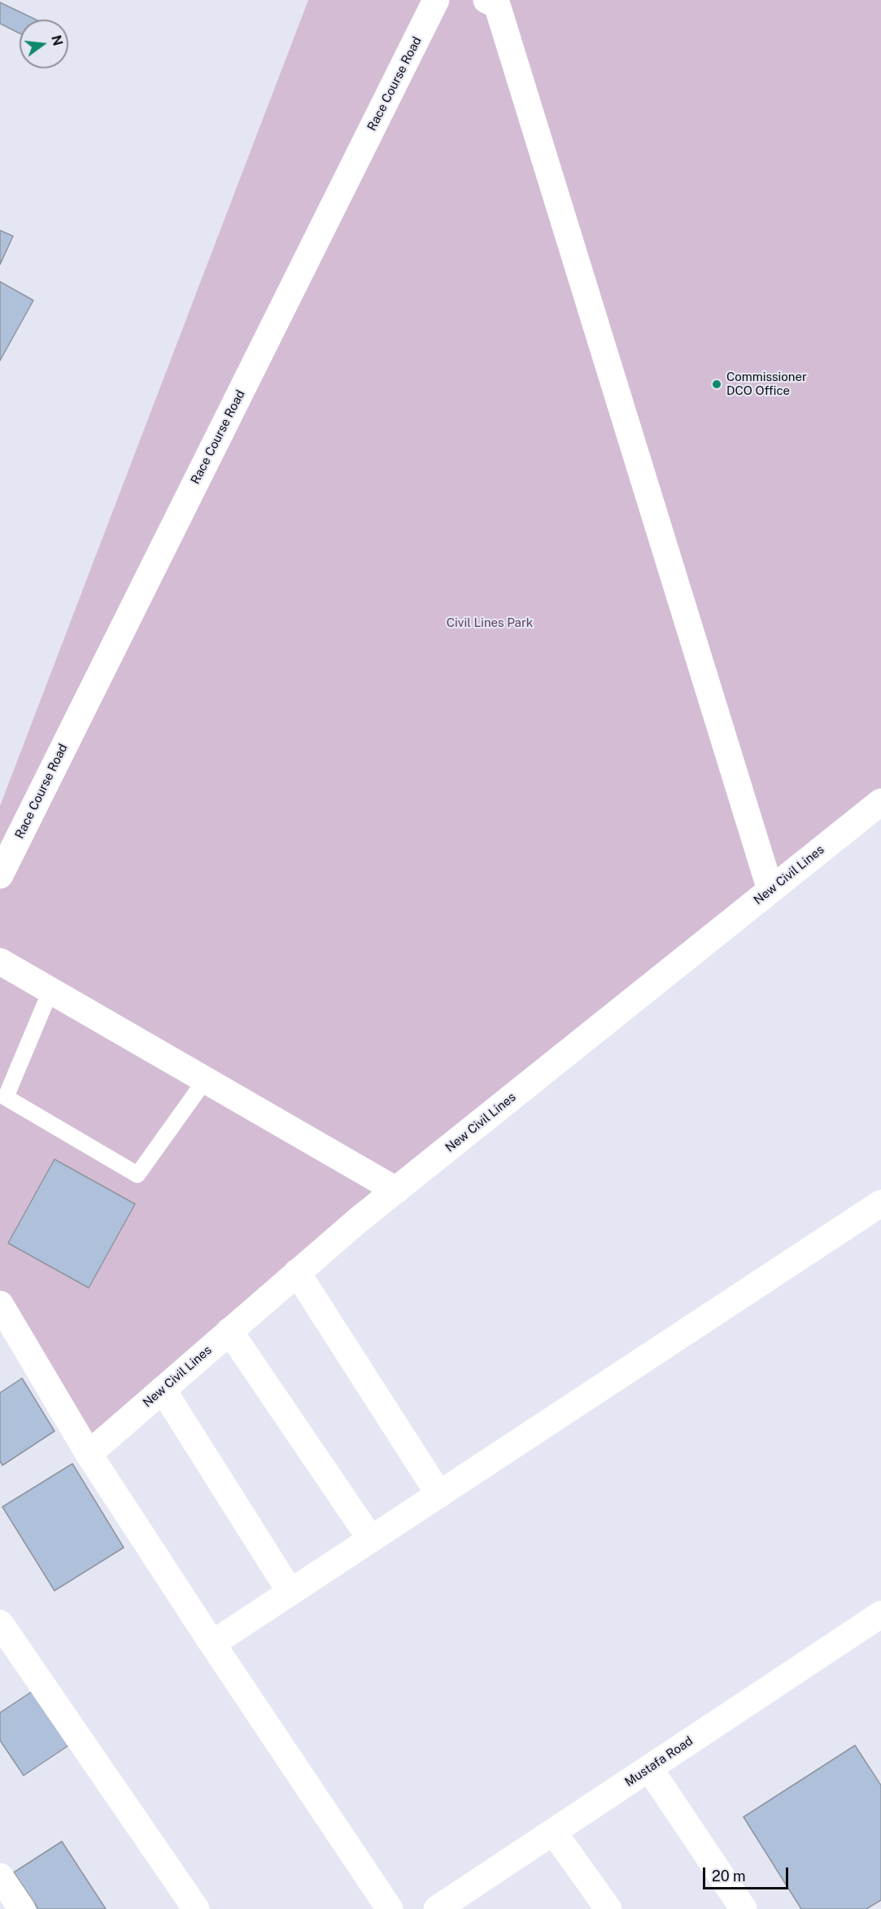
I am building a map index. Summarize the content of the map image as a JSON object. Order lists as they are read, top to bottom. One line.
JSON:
{"streets":{"street":["Race Course Road","New Civil Lines","Mustafa Road"]},"parks":["Civil Lines Park"],"places":["Commissioner DCO Office"],"scale_bar":"20 m","north":"right"}
